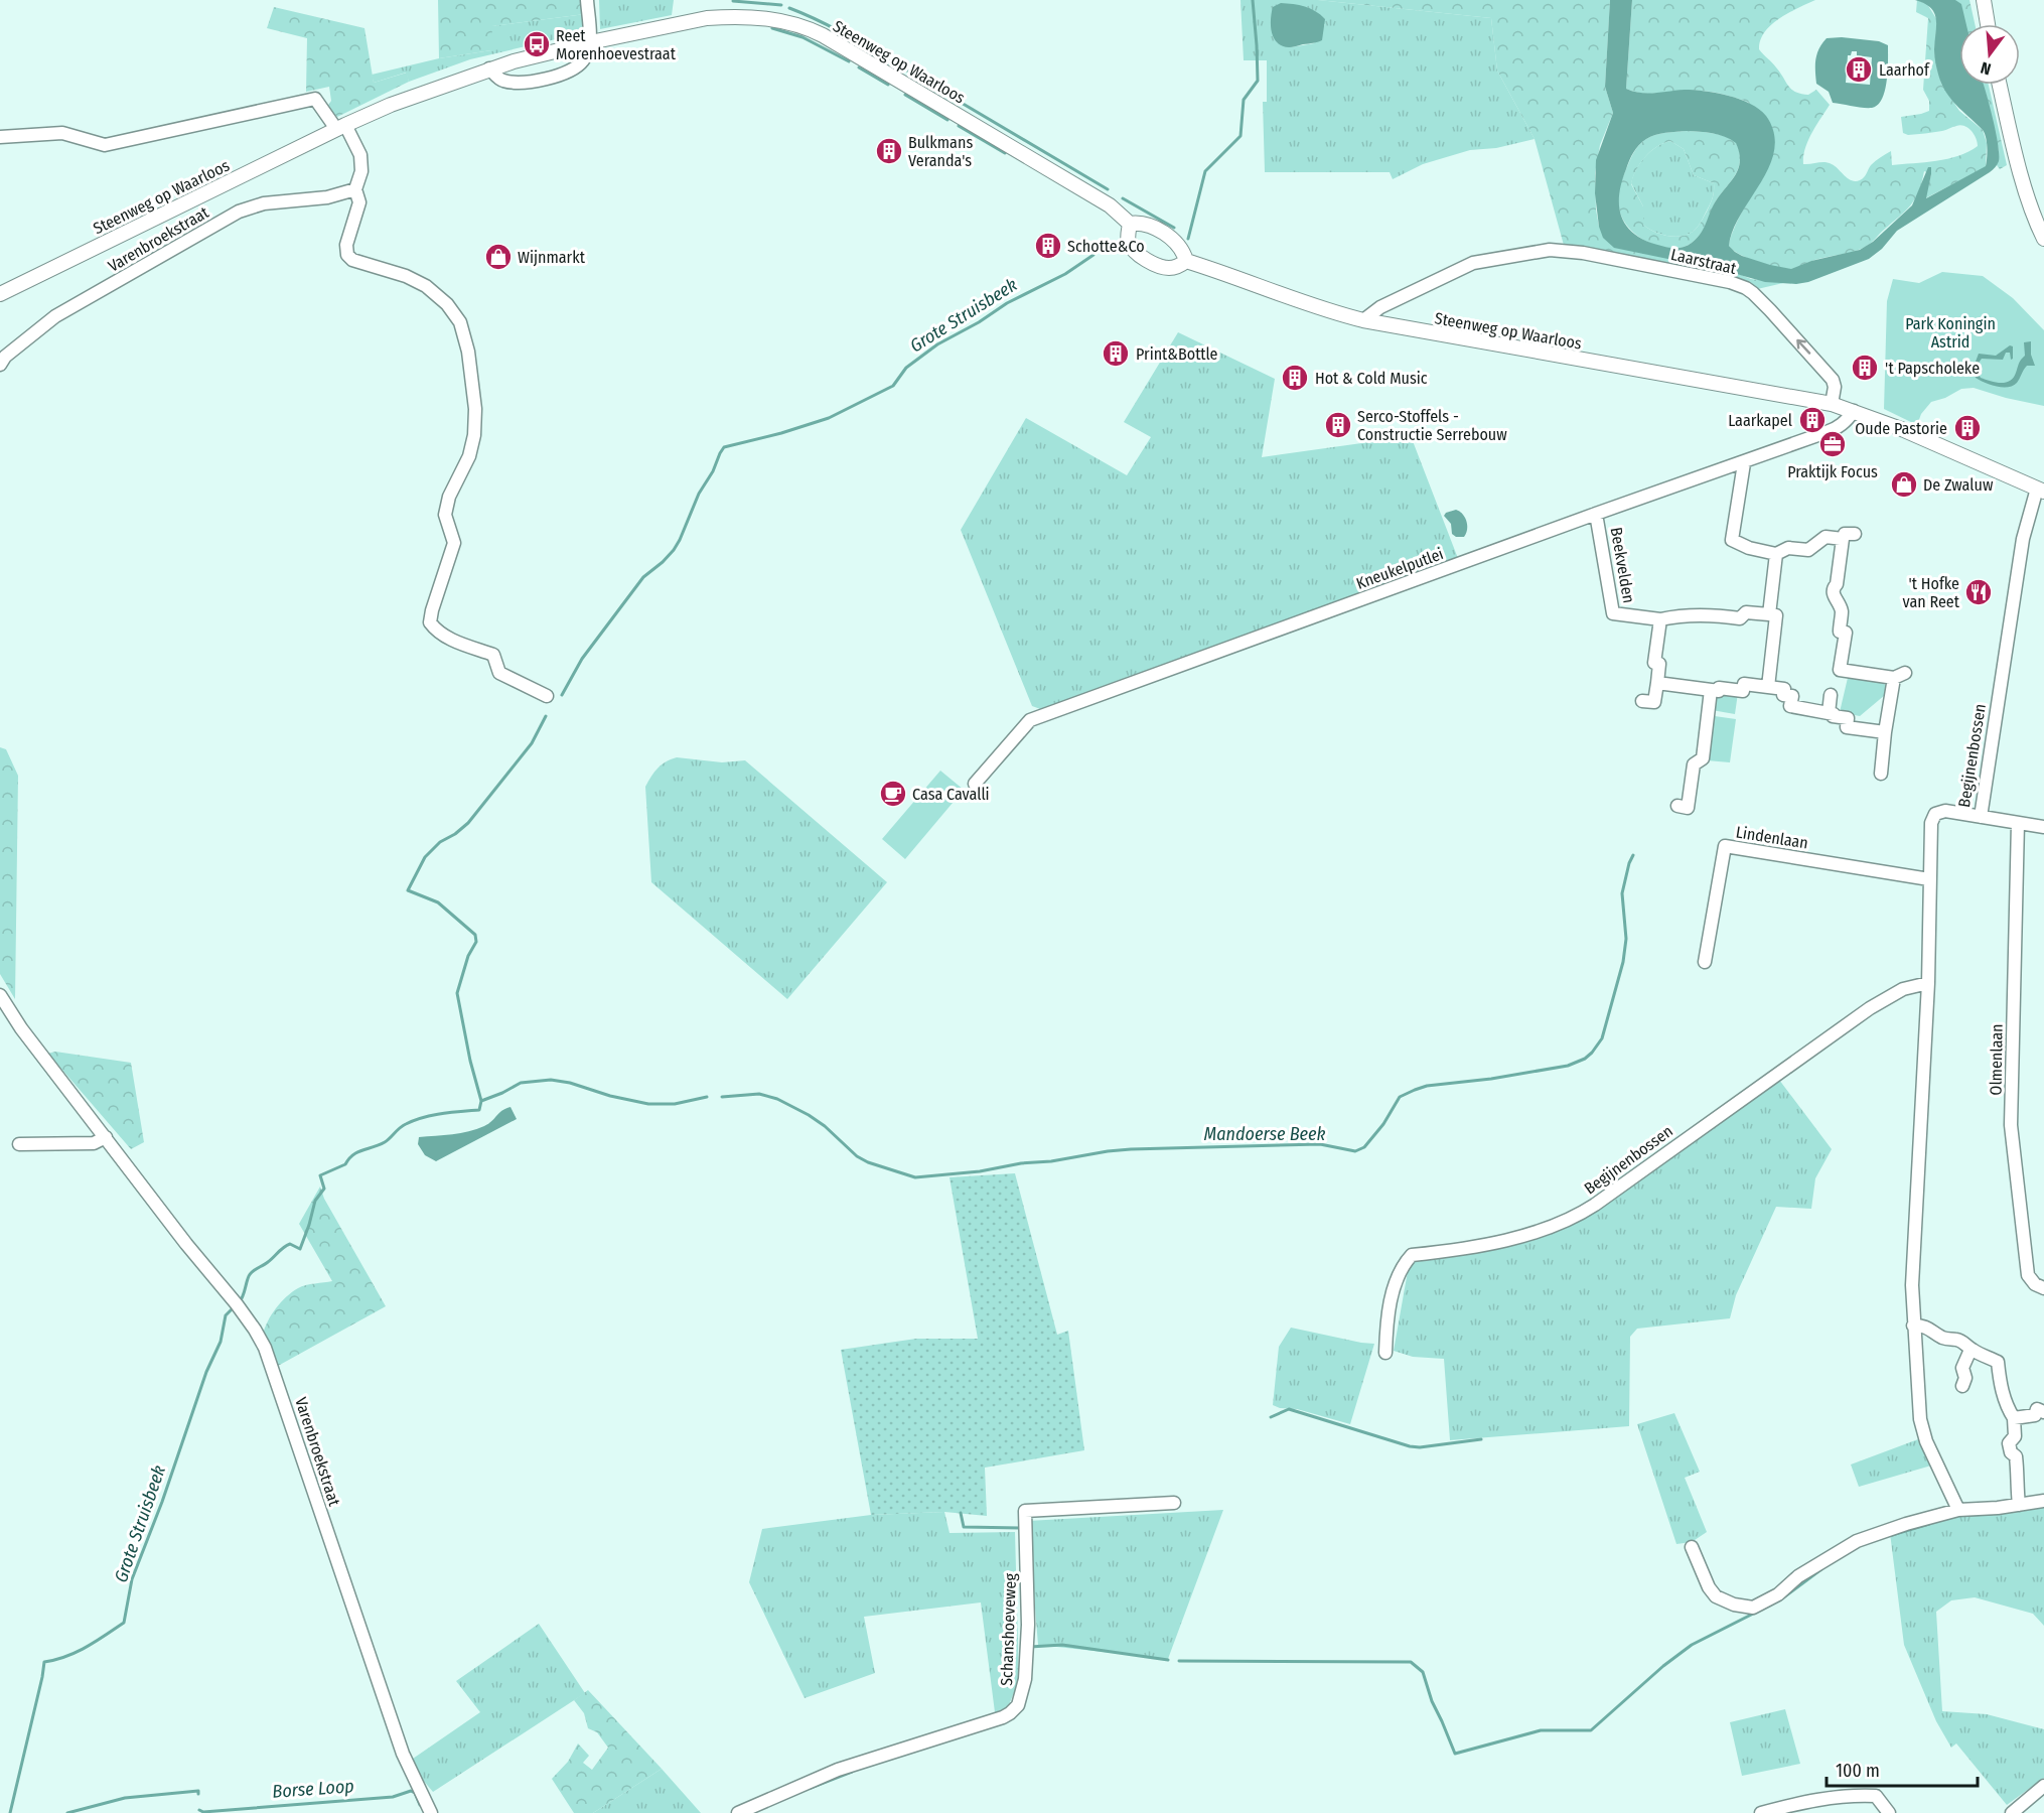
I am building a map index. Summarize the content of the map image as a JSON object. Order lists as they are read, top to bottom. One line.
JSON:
{"streets":{"street":["Steenweg op Waarloos","Varenbroekstraat","Laarstraat","Beekvelden","Kneukelputlei","Begijnenbossen","Lindenlaan","Olmenlaan","Schanshoeveweg"]},"crossings":[["Steenweg op Waarloos","Laarstraat"],["Beekvelden","Kneukelputlei"],["Begijnenbossen","Lindenlaan"]],"one_way":["Laarstraat"],"water":["Grote Struisbeek","Mandoerse Beek","Borse Loop"],"parks":["Park Koningin Astrid"],"places":{"bus stop":["Reet Morenhoevestraat"],"building":["Laarhof","Bulkmans Veranda's","Schotte&Co","Print&Bottle","'t Papscholeke","Hot & Cold Music","Laarkapel","Serco-Stoffels - Constructie Serrebouw","Oude Pastorie"],"shop":["Wijnmarkt","De Zwaluw"],"office":["Praktijk Focus"],"restaurant":["'t Hofke van Reet"],"cafe":["Casa Cavalli"]},"scale_bar":"100 m","north":"bottom"}
